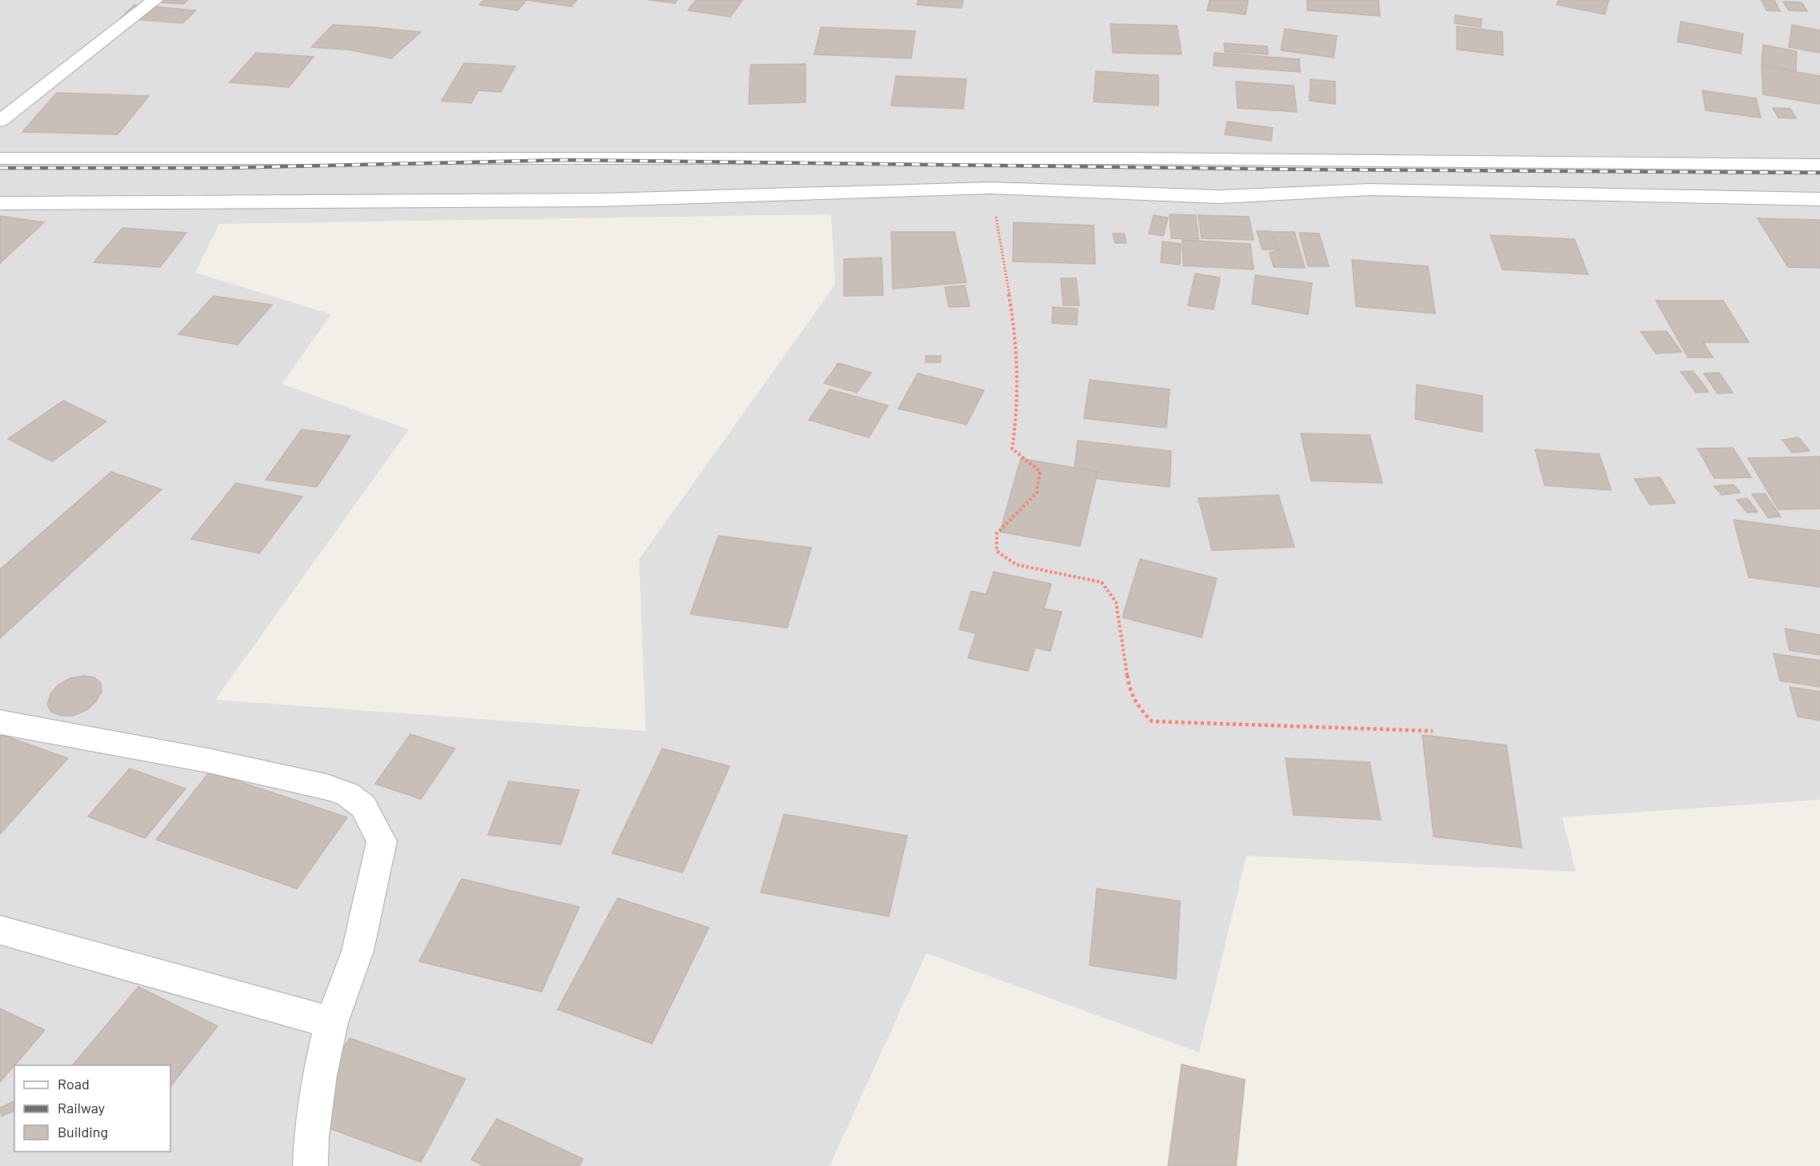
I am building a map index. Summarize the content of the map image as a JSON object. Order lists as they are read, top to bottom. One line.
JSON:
{"legend":["Road","Railway","Building"]}
